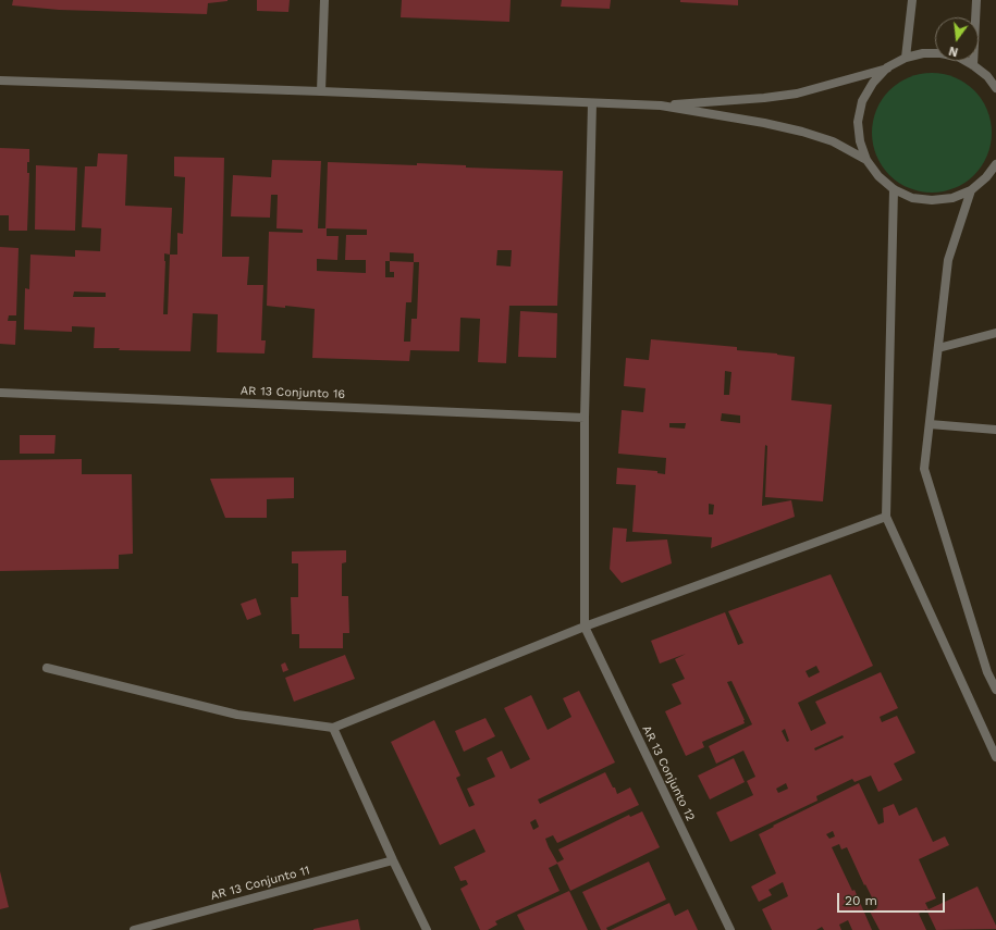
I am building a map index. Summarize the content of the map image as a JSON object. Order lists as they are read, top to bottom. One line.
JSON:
{"streets":{"street":["AR 13 Conjunto 16","AR 13 Conjunto 12","AR 13 Conjunto 11"]},"scale_bar":"20 m","north":"bottom"}
